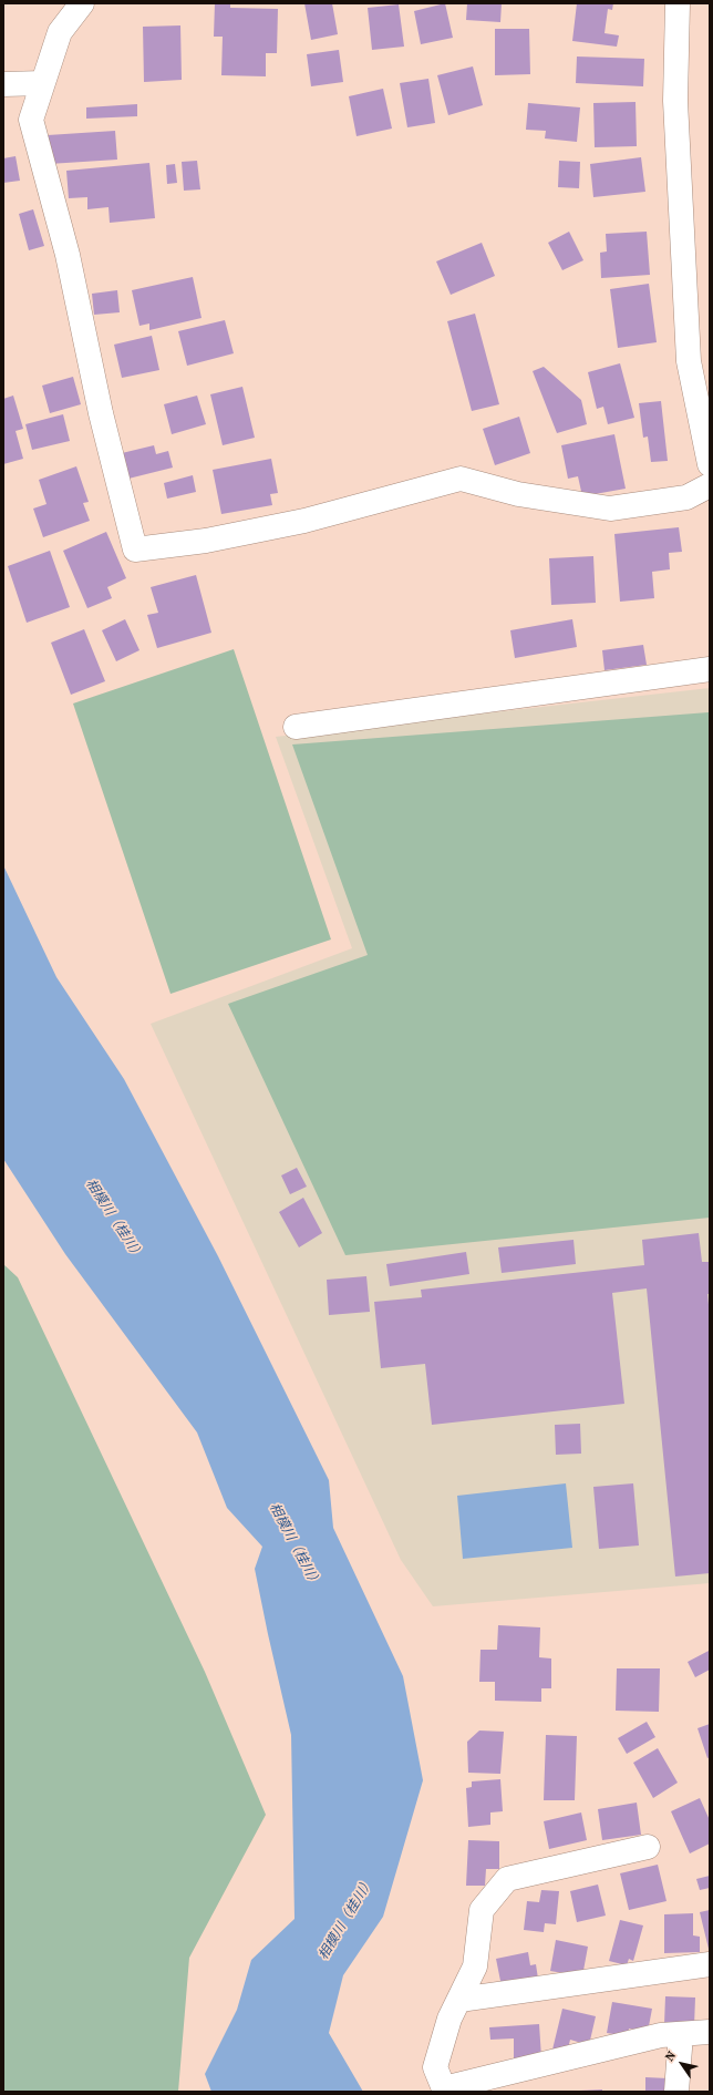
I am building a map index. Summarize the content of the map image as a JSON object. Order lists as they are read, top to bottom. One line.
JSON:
{"water":["相模川（桂川）"],"north":"top left"}
